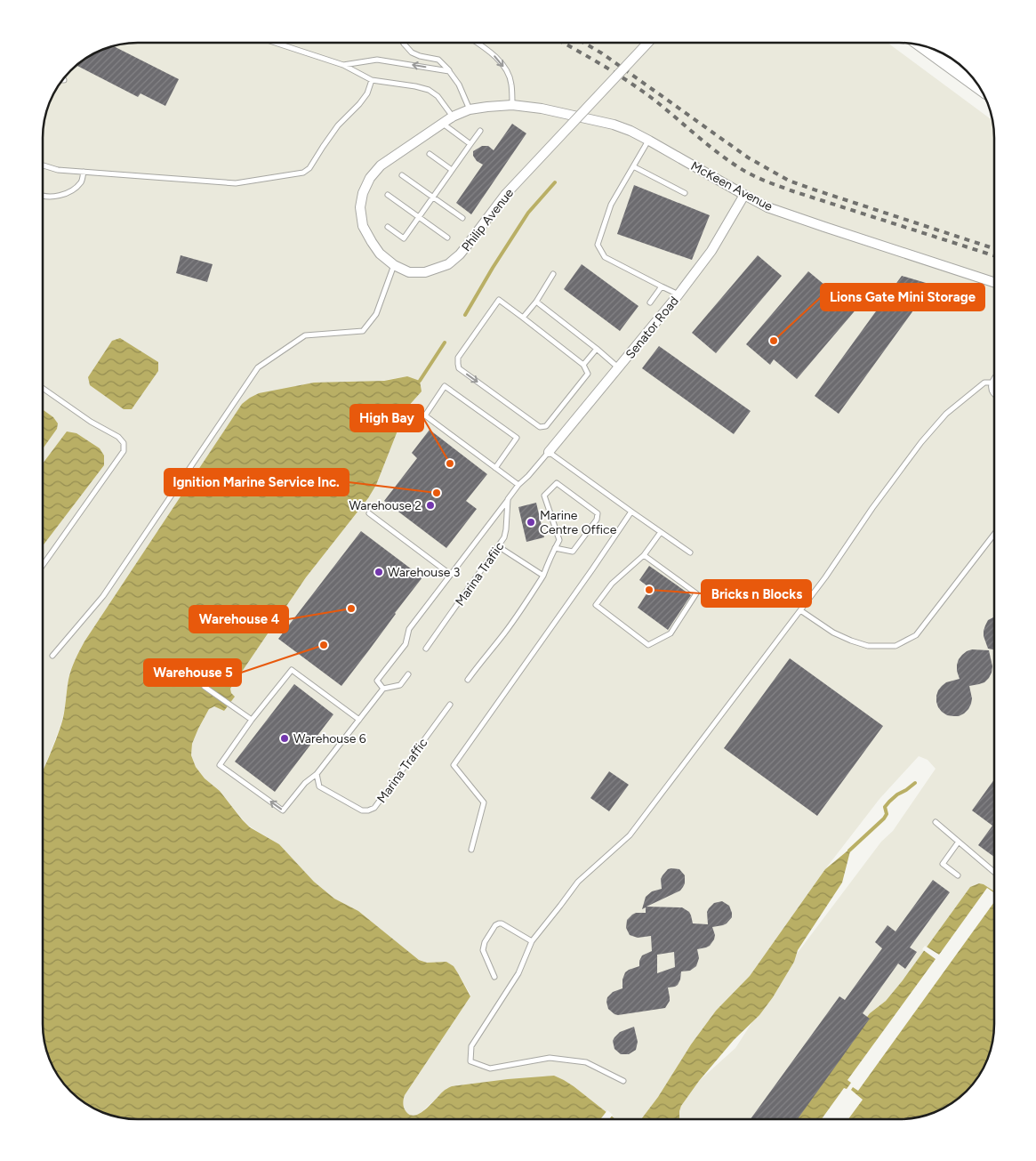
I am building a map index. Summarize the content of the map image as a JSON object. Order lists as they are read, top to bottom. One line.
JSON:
{"streets":{"street":["McKeen Avenue","Philip Avenue","Senator Road"],"lane":["Marina Trafiic","Marina Traffic"]},"crossings":[["McKeen Avenue","Philip Avenue"],["McKeen Avenue","Senator Road"]],"places":["Lions Gate Mini Storage","High Bay","Ignition Marine Service Inc.","Warehouse 2","Marine Centre Office","Warehouse 3","Bricks n Blocks","Warehouse 4","Warehouse 5","Warehouse 6"]}
